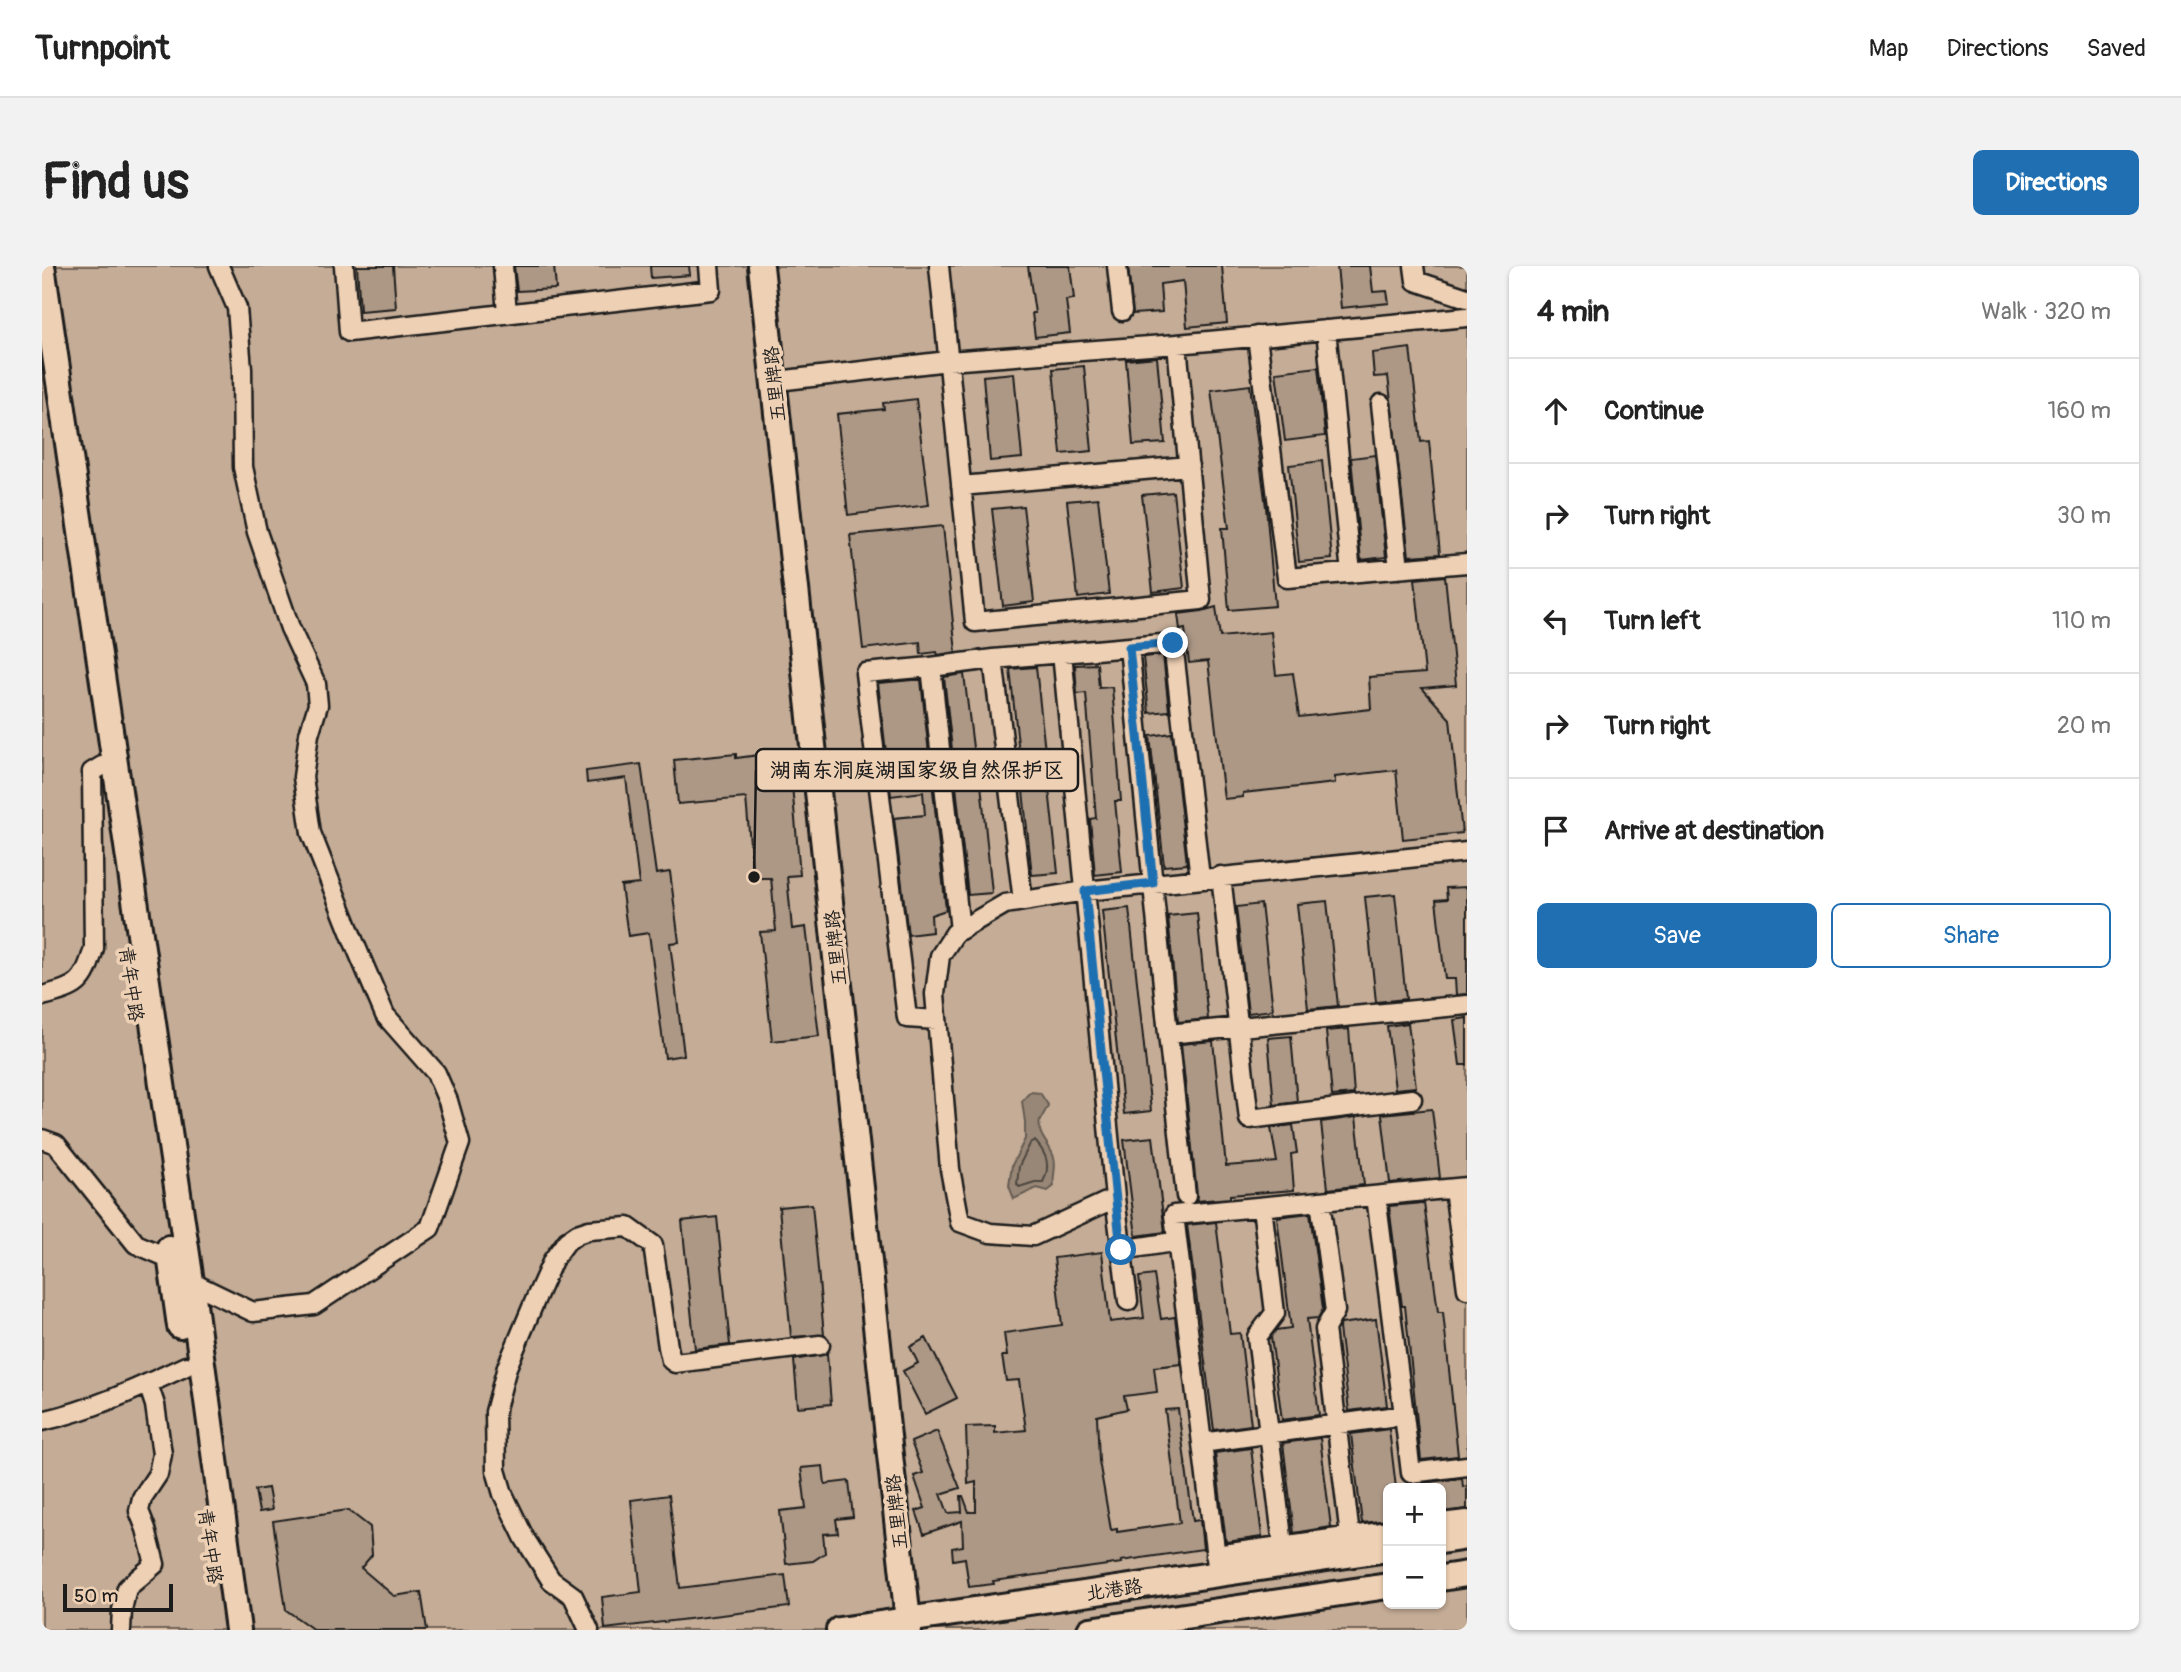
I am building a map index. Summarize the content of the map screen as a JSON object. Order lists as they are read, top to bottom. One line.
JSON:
{"streets":{"main road":["五里牌路","青年中路","北港路"]},"crossings":[["五里牌路","北港路"]],"places":["湖南东洞庭湖国家级自然保护区"],"scale_bar":"50 m","page":{"header":"Turnpoint","nav":["Map","Directions","Saved"],"buttons":["Directions",["Save","Share"]],"title":"Find us","heading":["4 min","Walk · 320 m"],"list":[["Continue","160 m"],["Turn right","30 m"],["Turn left","110 m"],["Turn right","20 m"],"Arrive at destination"],"map_buttons":["+","−"],"scale":"50 m"}}
